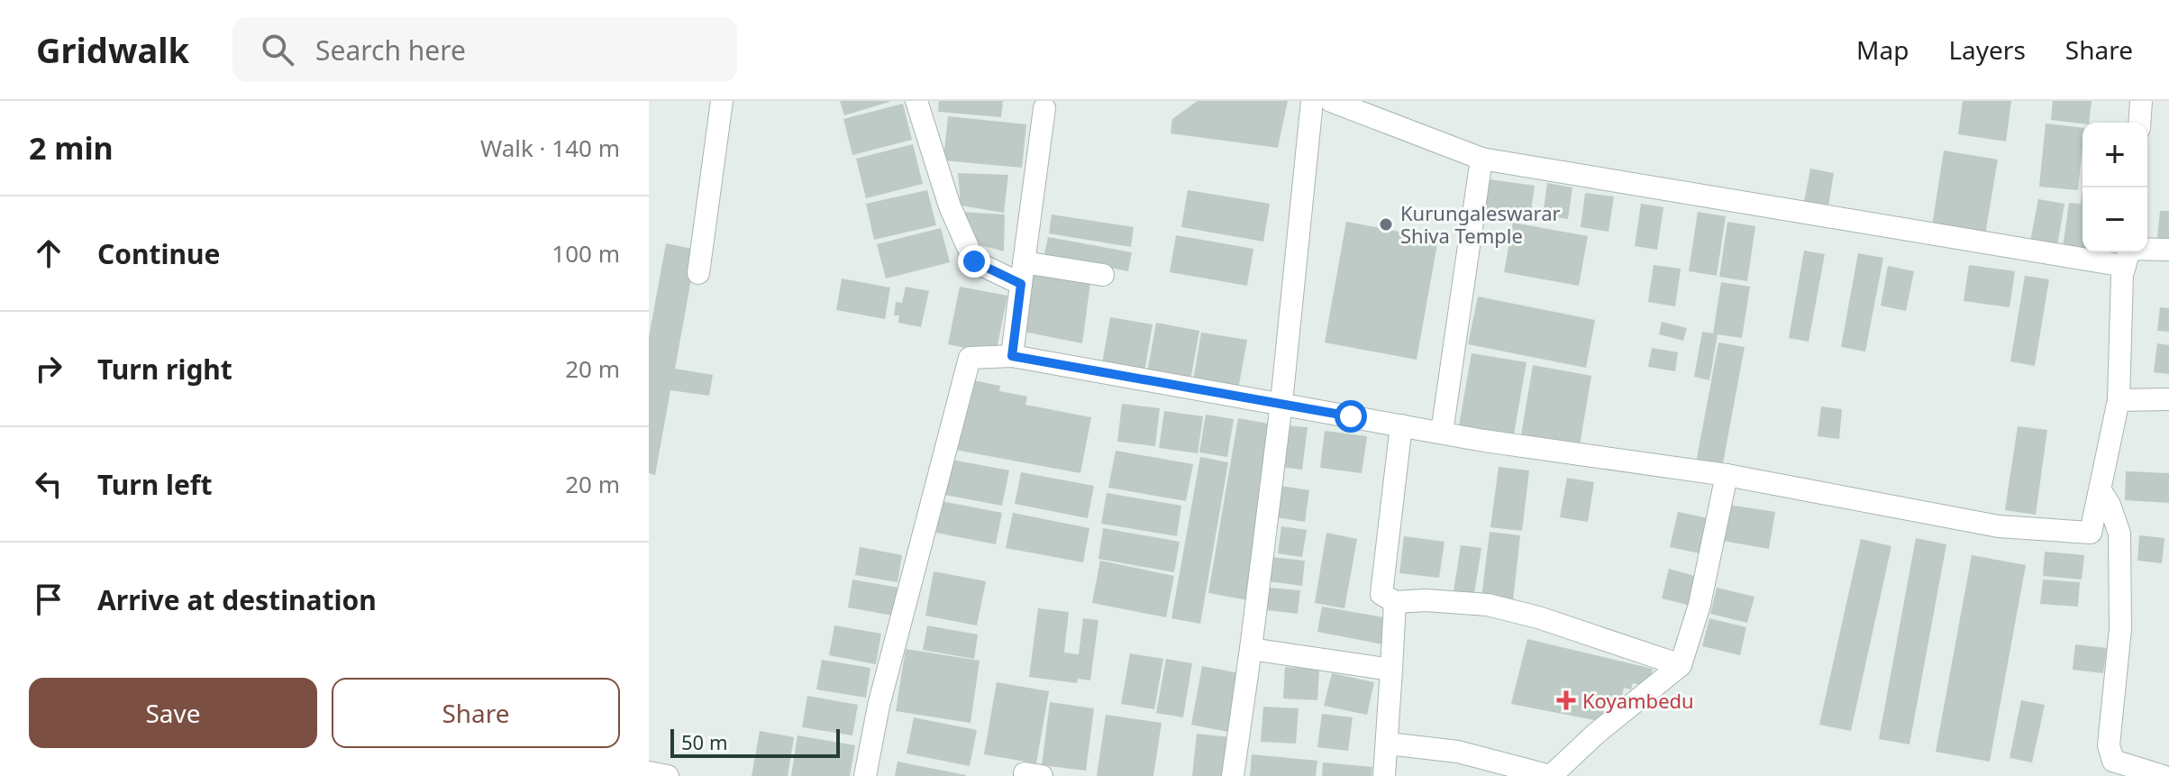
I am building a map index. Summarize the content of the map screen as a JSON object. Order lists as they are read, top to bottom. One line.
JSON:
{"places":{"other":["Kurungaleswarar Shiva Temple"],"health":["Koyambedu"]},"scale_bar":"50 m","page":{"header":"Gridwalk","search":"Search here","nav":["Map","Layers","Share"],"heading":["2 min","Walk · 140 m"],"map_buttons":["+","−"],"list":[["Continue","100 m"],["Turn right","20 m"],["Turn left","20 m"],"Arrive at destination"],"buttons":["Save","Share"],"scale":"50 m"}}
